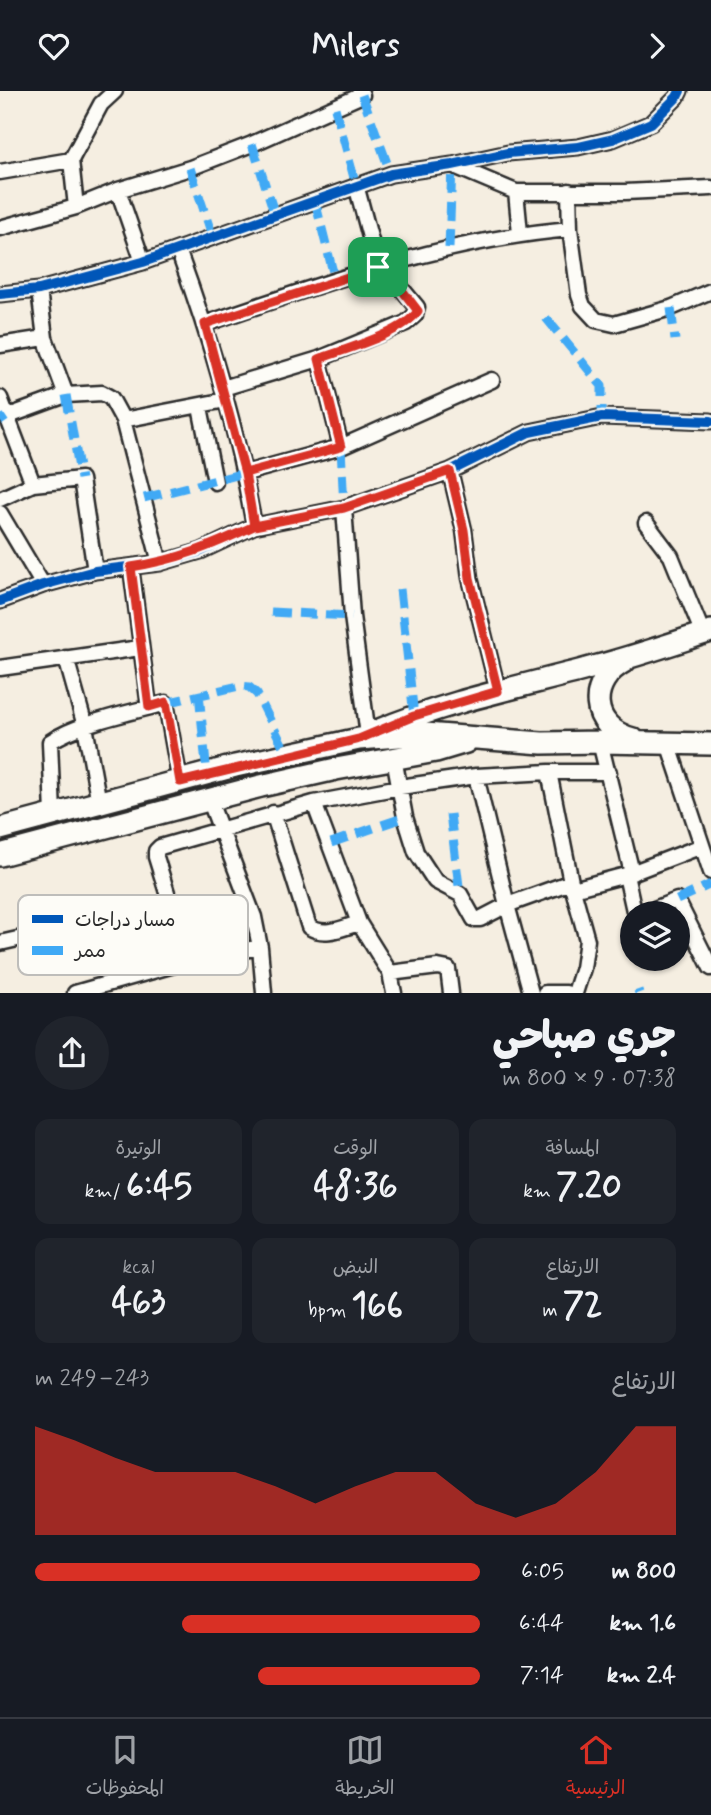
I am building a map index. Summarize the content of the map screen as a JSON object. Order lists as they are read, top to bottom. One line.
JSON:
{"legend":["مسار دراجات","ممر"],"page":{"header":"Milers","heading":["جري صباحي","07:38 · 9 × 800 m"],"stats":[["المسافة","7.20 km"],["الوقت","48:36"],["الوتيرة","6:45 /km"],["الارتفاع","72 m"],["النبض","166 bpm"],["kcal","463"]],"chart":["الارتفاع","243–249 m"],"list":[{"name":"800 m","note":"6:05"},{"name":"1.6 km","note":"6:44"},{"name":"2.4 km","note":"7:14"}],"tabs":["الرئيسية","الخريطة","المحفوظات"]}}
